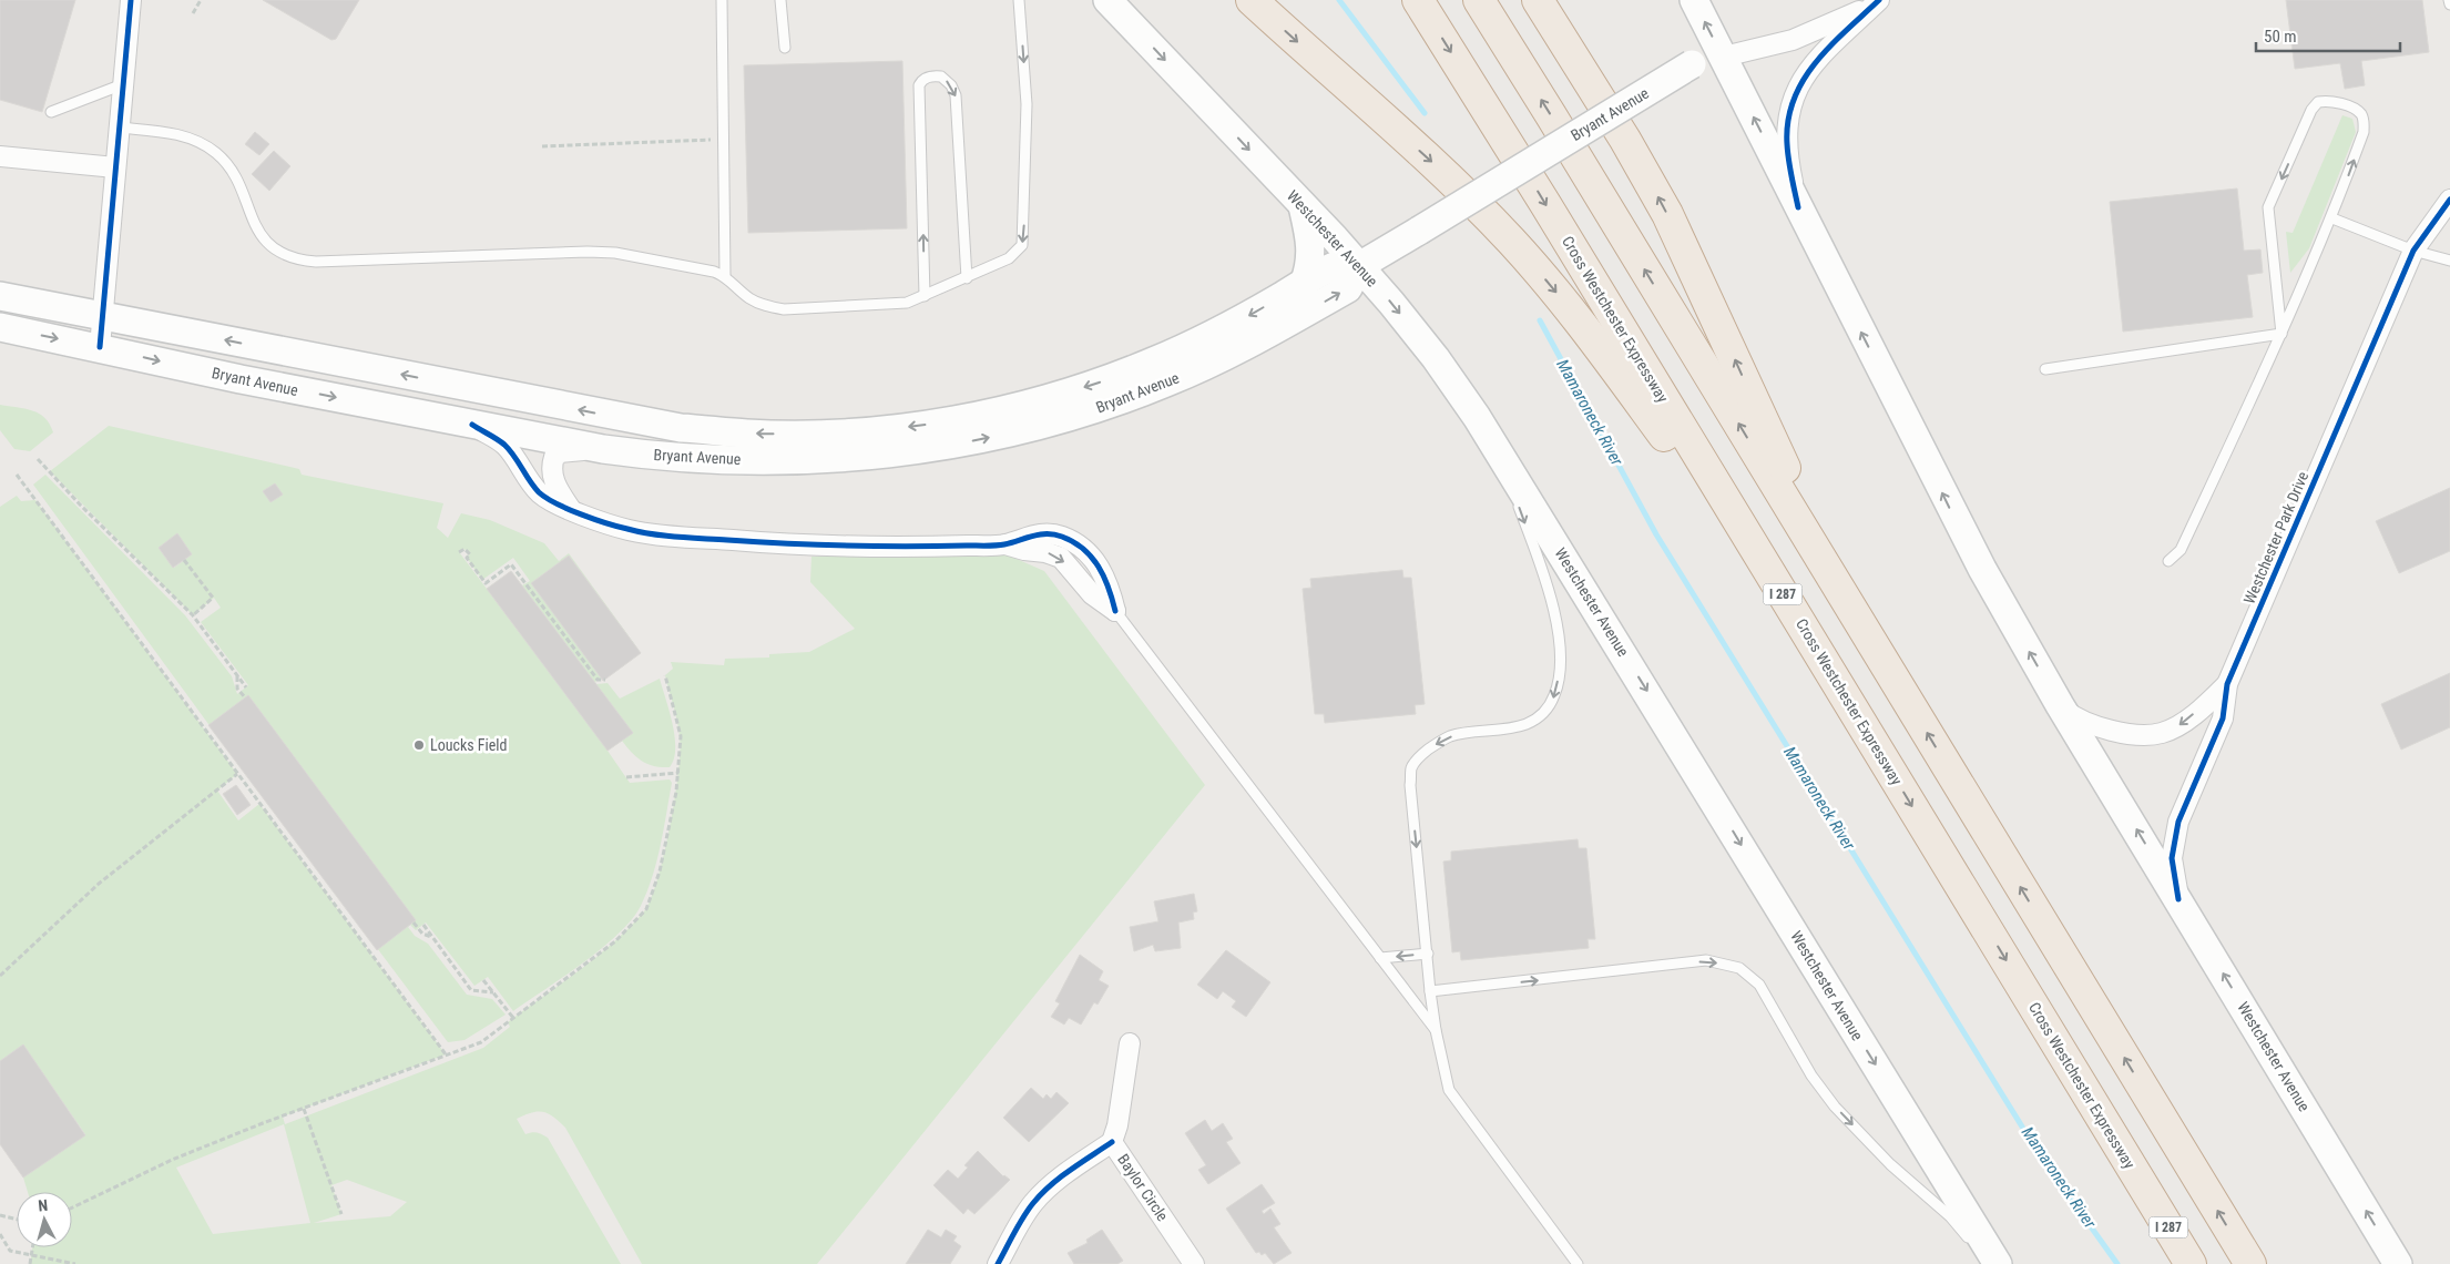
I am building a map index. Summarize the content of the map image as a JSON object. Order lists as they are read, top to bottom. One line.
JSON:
{"streets":{"highway":["Cross Westchester Expressway","I 287"],"main road":["Bryant Avenue","Westchester Avenue"],"street":["Westchester Park Drive","Baylor Circle"]},"crossings":[["Bryant Avenue","Westchester Avenue"],["Westchester Avenue","Westchester Park Drive"]],"water":["Mamaroneck River"],"places":["Loucks Field"],"scale_bar":"50 m","north":"top"}
